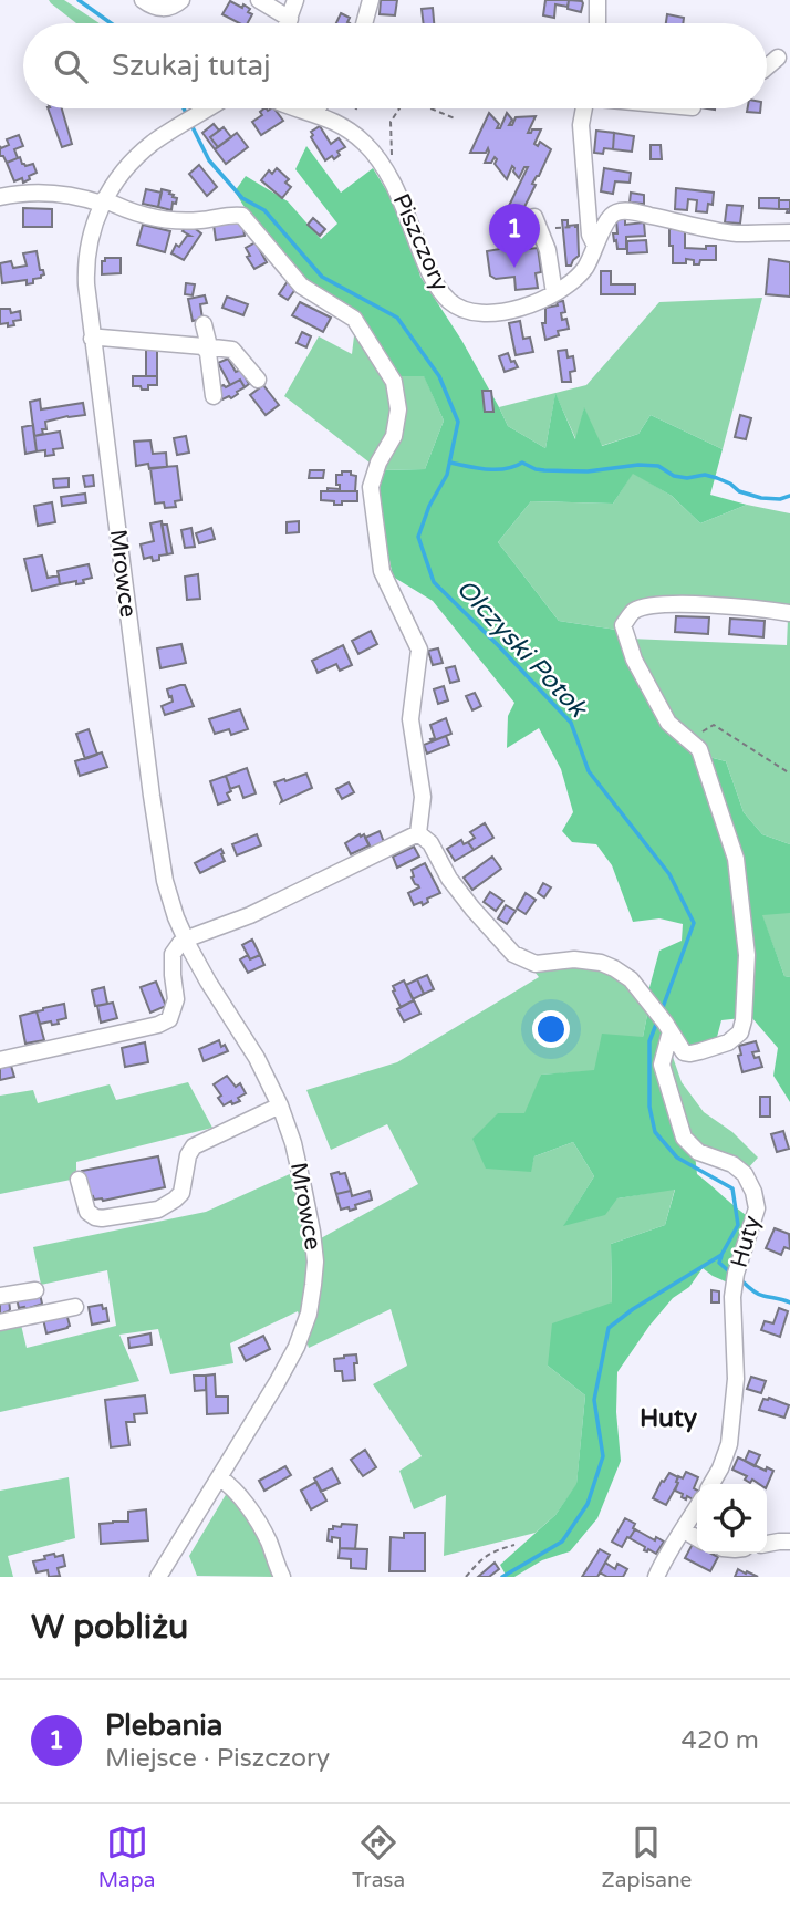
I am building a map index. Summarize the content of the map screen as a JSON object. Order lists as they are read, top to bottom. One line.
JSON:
{"streets":{"street":["Piszczory","Mrowce","Huty"]},"districts":["Huty"],"water":["Olczyski Potok"],"page":{"search":"Szukaj tutaj","pins":"1","heading":"W pobliżu","list":[{"mark":"1","name":"Plebania","note":"Miejsce · Piszczory","value":"420 m"}],"nav":["Mapa","Trasa","Zapisane"]}}
